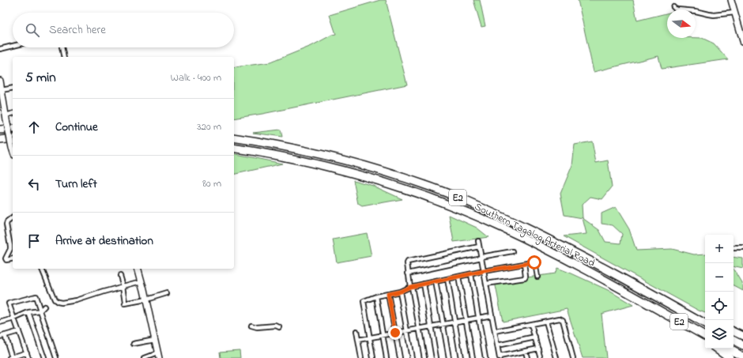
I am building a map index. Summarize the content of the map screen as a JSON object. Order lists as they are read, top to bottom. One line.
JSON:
{"streets":{"highway":["E2","Southern Tagalog Arterial Road"]},"north":"right","page":{"search":"Search here","heading":["5 min","Walk · 400 m"],"list":[["Continue","320 m"],["Turn left","80 m"],"Arrive at destination"],"map_buttons":["+","−"]}}
